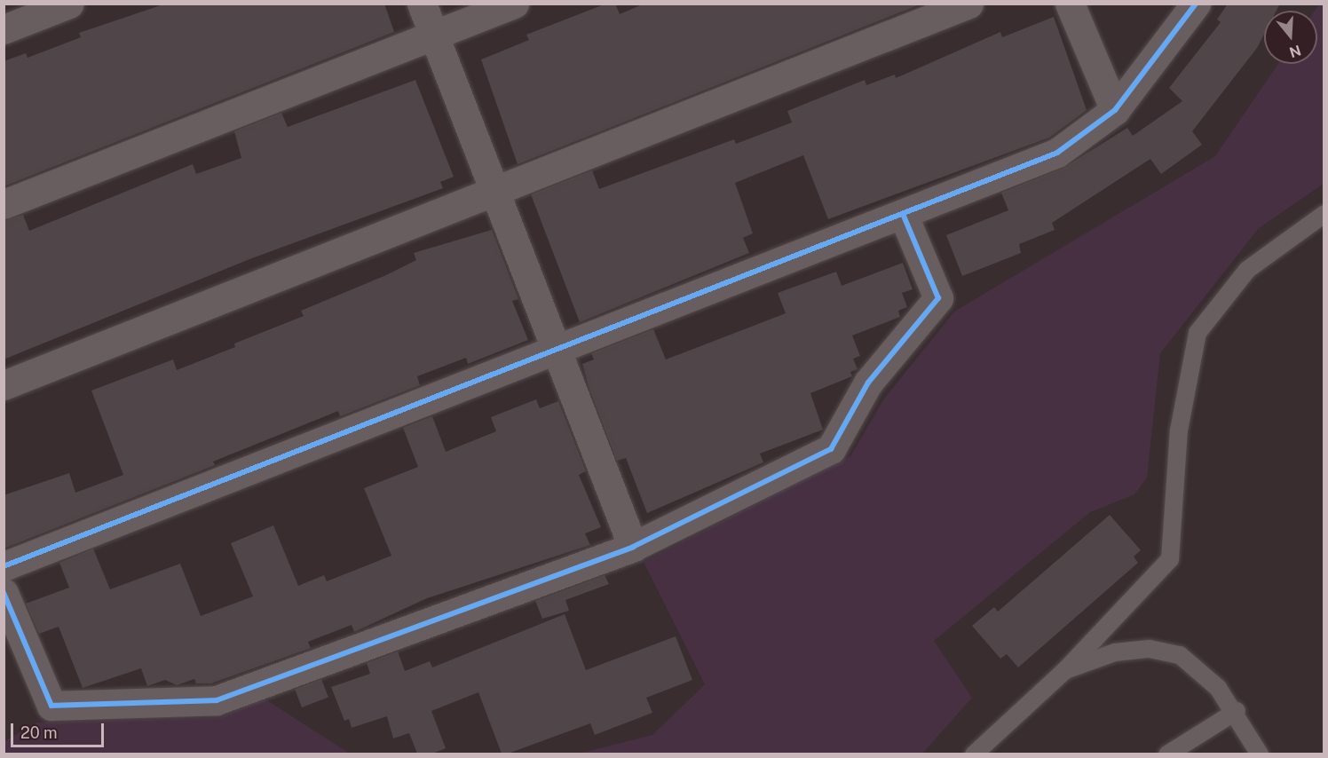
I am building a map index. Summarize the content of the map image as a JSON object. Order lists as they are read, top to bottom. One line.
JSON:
{"scale_bar":"20 m","north":"bottom"}
